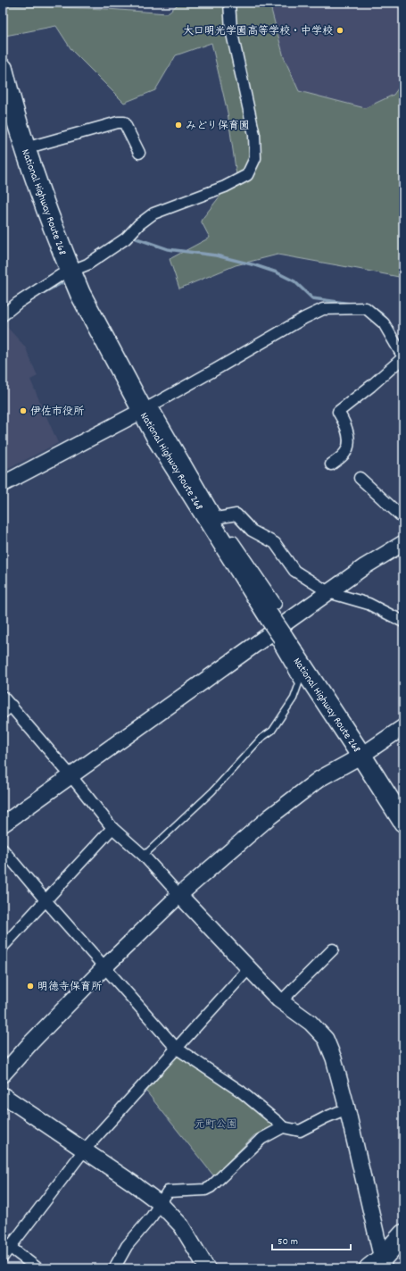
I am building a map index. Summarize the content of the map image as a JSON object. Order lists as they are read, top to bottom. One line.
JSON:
{"streets":{"highway":["National Highway Route 268"]},"parks":["元町公園"],"places":["大口明光学園高等学校・中学校","みどり保育園","伊佐市役所","明徳寺保育所"],"scale_bar":"50 m"}
